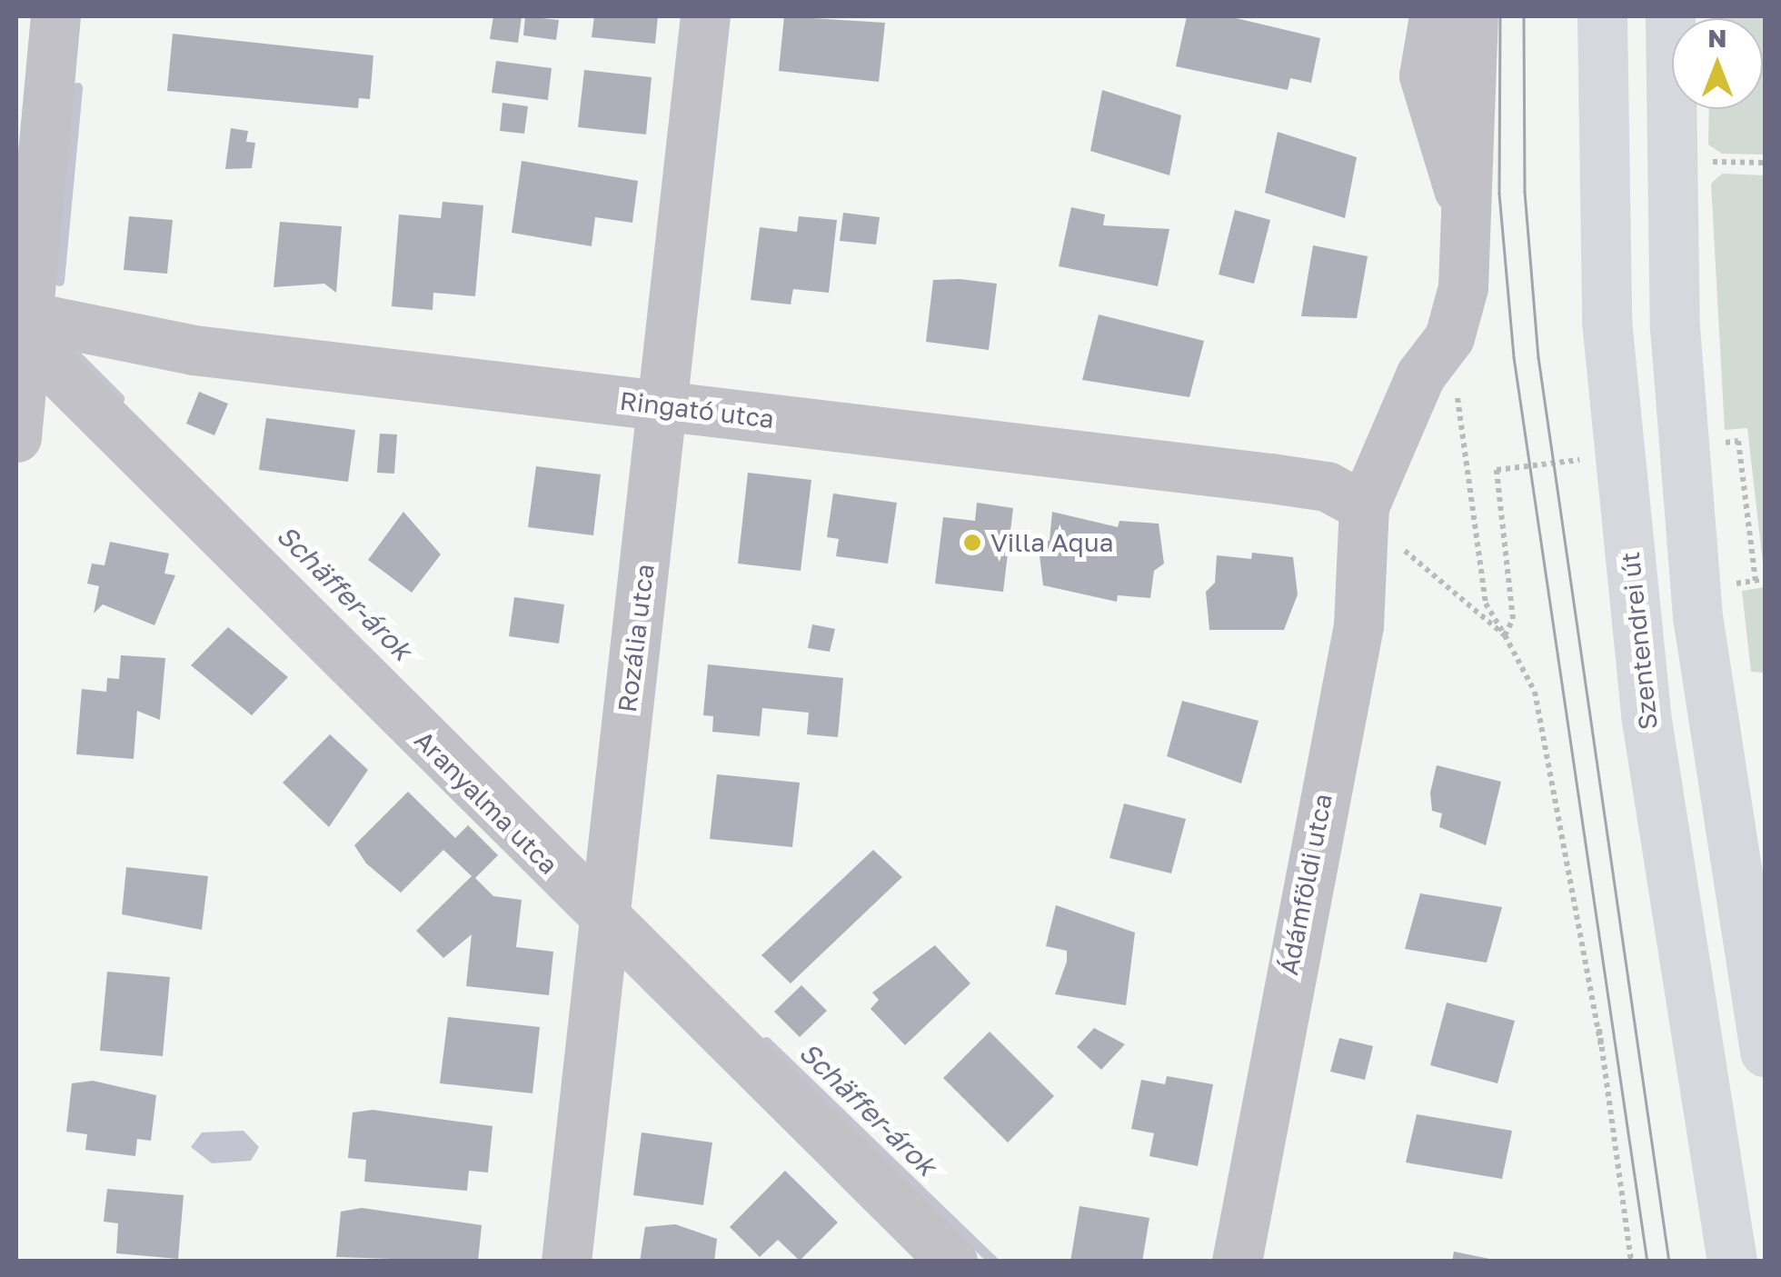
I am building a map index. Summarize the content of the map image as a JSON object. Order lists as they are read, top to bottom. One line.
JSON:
{"streets":{"main road":["Szentendrei út"],"street":["Ringató utca","Rozália utca","Aranyalma utca","Ádámföldi utca"]},"crossings":[["Ringató utca","Rozália utca"],["Ringató utca","Aranyalma utca"],["Ringató utca","Ádámföldi utca"],["Rozália utca","Aranyalma utca"]],"water":["Schäffer-árok"],"places":["Villa Aqua"],"north":"top"}
